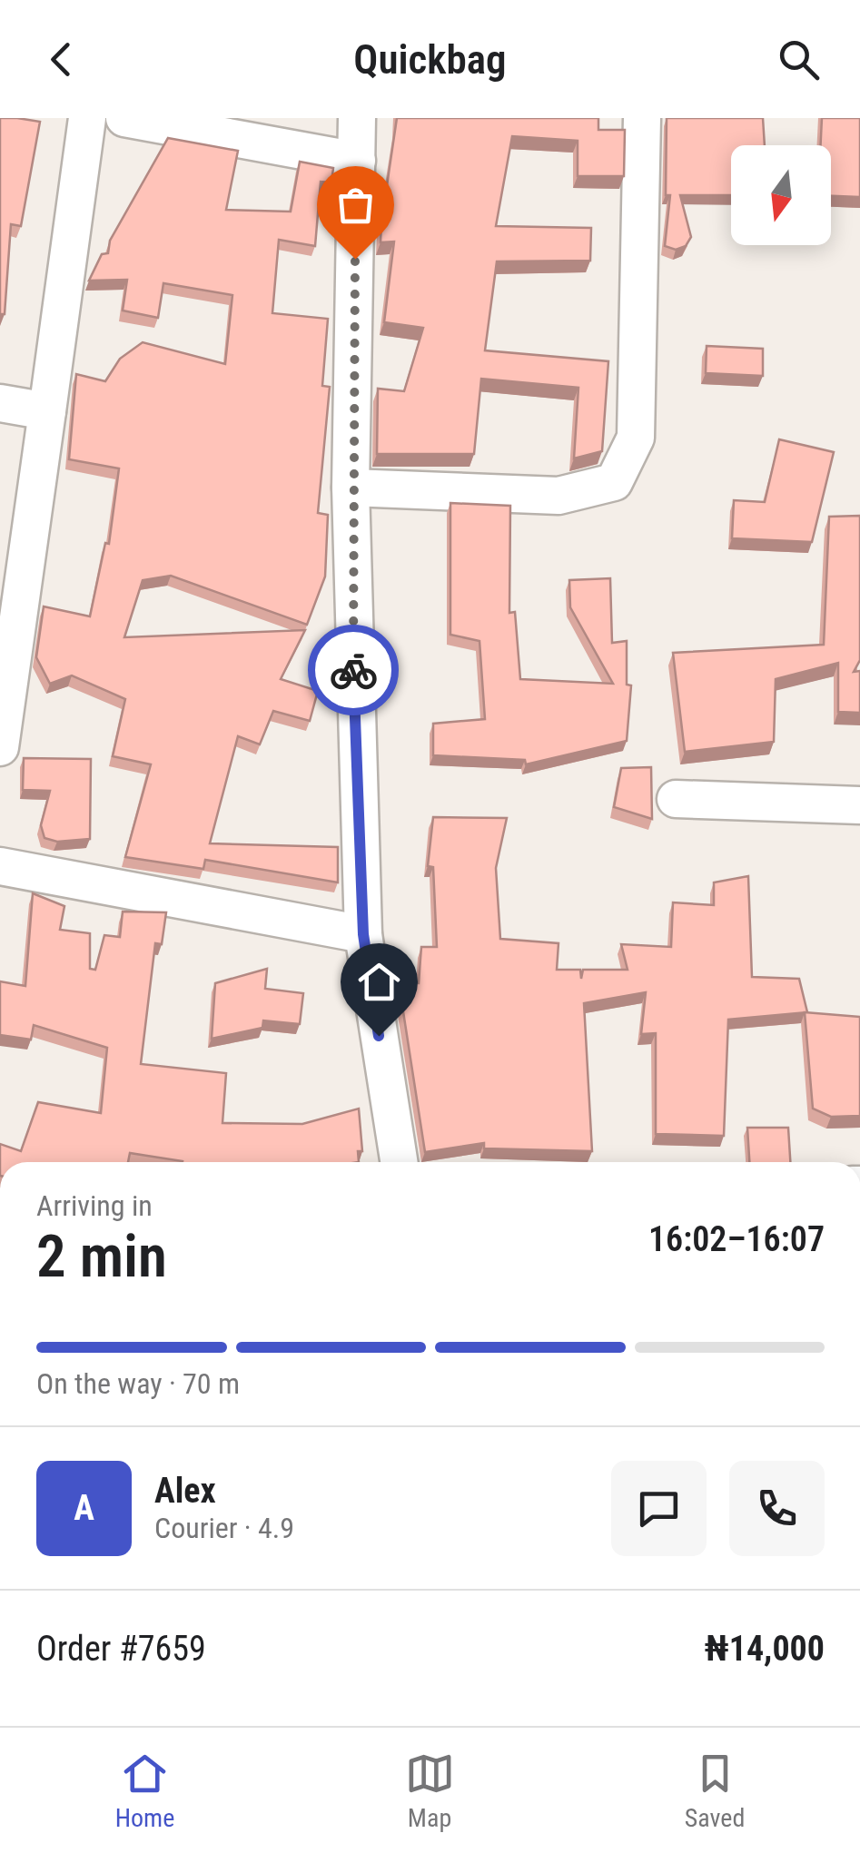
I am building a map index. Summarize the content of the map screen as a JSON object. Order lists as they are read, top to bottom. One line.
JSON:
{"north":"bottom","page":{"header":"Quickbag","heading":["2 min","Arriving in","16:02–16:07"],"panel":["Alex","Courier · 4.9","Order #7659","₦14,000"],"bar":"On the way · 70 m","round":"A","tabs":["Home","Map","Saved"]}}
